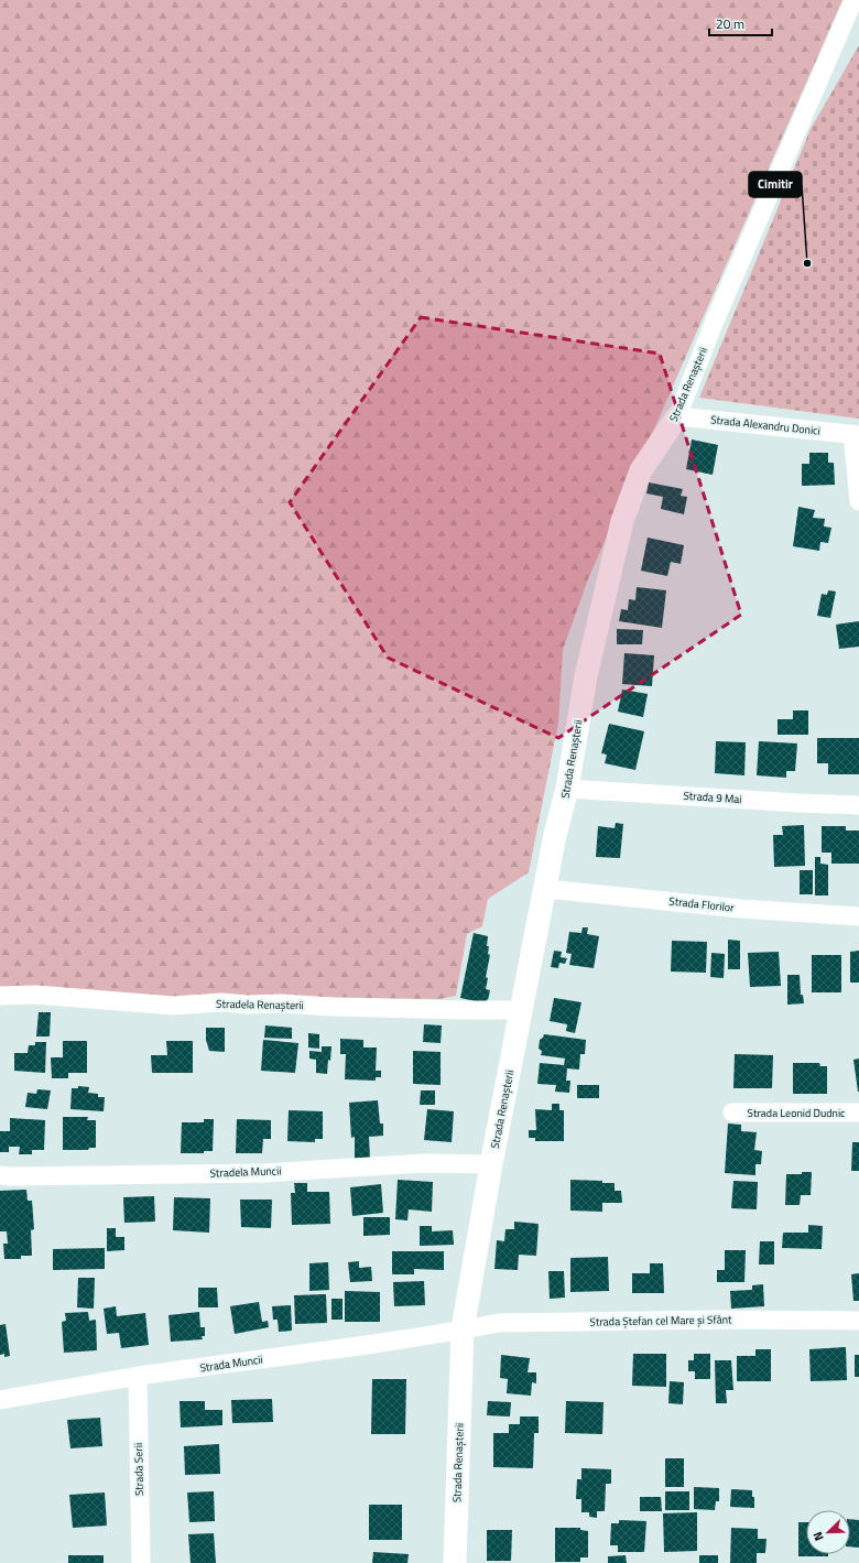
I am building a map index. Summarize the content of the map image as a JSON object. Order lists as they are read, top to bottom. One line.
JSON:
{"streets":{"street":["Strada Renașterii","Strada Alexandru Donici","Strada 9 Mai","Strada Florilor","Stradela Renașterii","Strada Leonid Dudnic","Stradela Muncii","Strada Ștefan cel Mare și Sfânt","Strada Muncii","Strada Serii"]},"crossings":[["Strada Renașterii","Strada Alexandru Donici"],["Strada Renașterii","Strada 9 Mai"],["Strada Renașterii","Strada Florilor"],["Strada Renașterii","Stradela Renașterii"],["Strada Renașterii","Stradela Muncii"],["Strada Renașterii","Strada Ștefan cel Mare și Sfânt"],["Strada Renașterii","Strada Muncii"],["Strada Ștefan cel Mare și Sfânt","Strada Muncii"],["Strada Muncii","Strada Serii"]],"places":["Cimitir"],"scale_bar":"20 m","north":"bottom left"}
